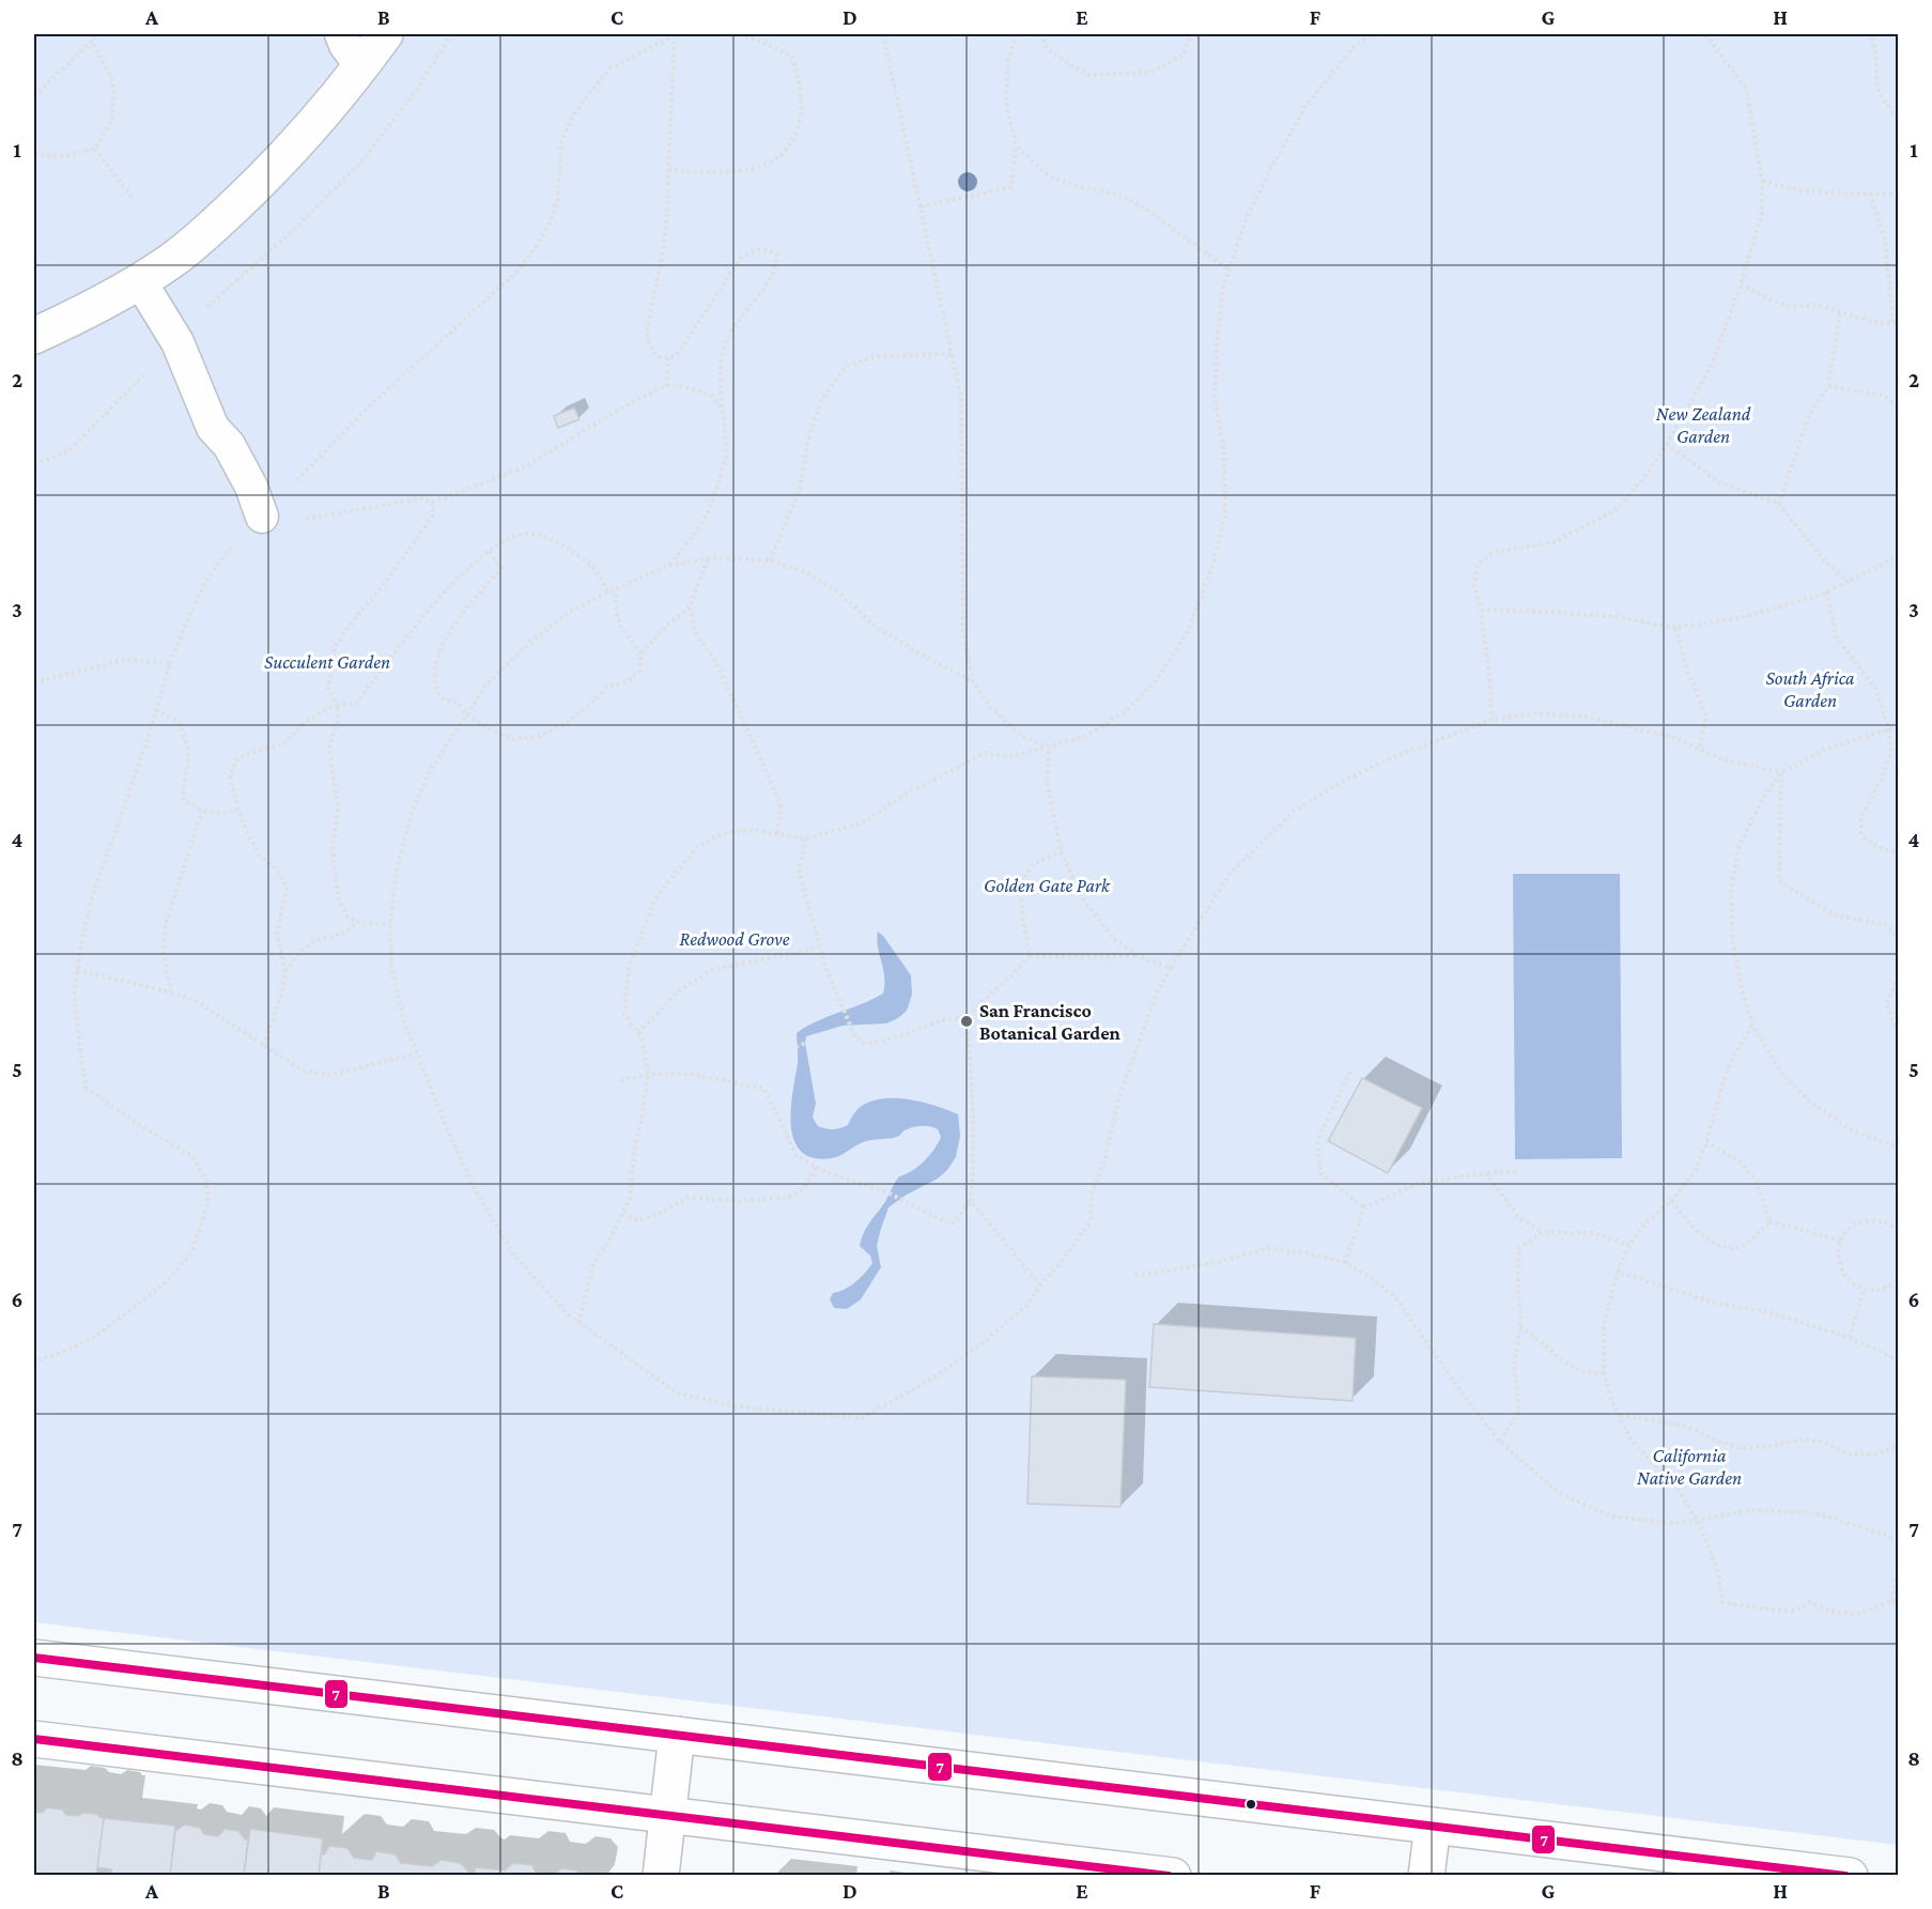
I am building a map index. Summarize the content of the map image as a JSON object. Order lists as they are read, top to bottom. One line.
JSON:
{"parks":["New Zealand Garden","Succulent Garden","South Africa Garden","Golden Gate Park","Redwood Grove","California Native Garden"],"places":["San Francisco Botanical Garden"],"lines":["transit line 7"],"grid":{"columns":["A","B","C","D","E","F","G","H"],"rows":["1","2","3","4","5","6","7","8"]}}
